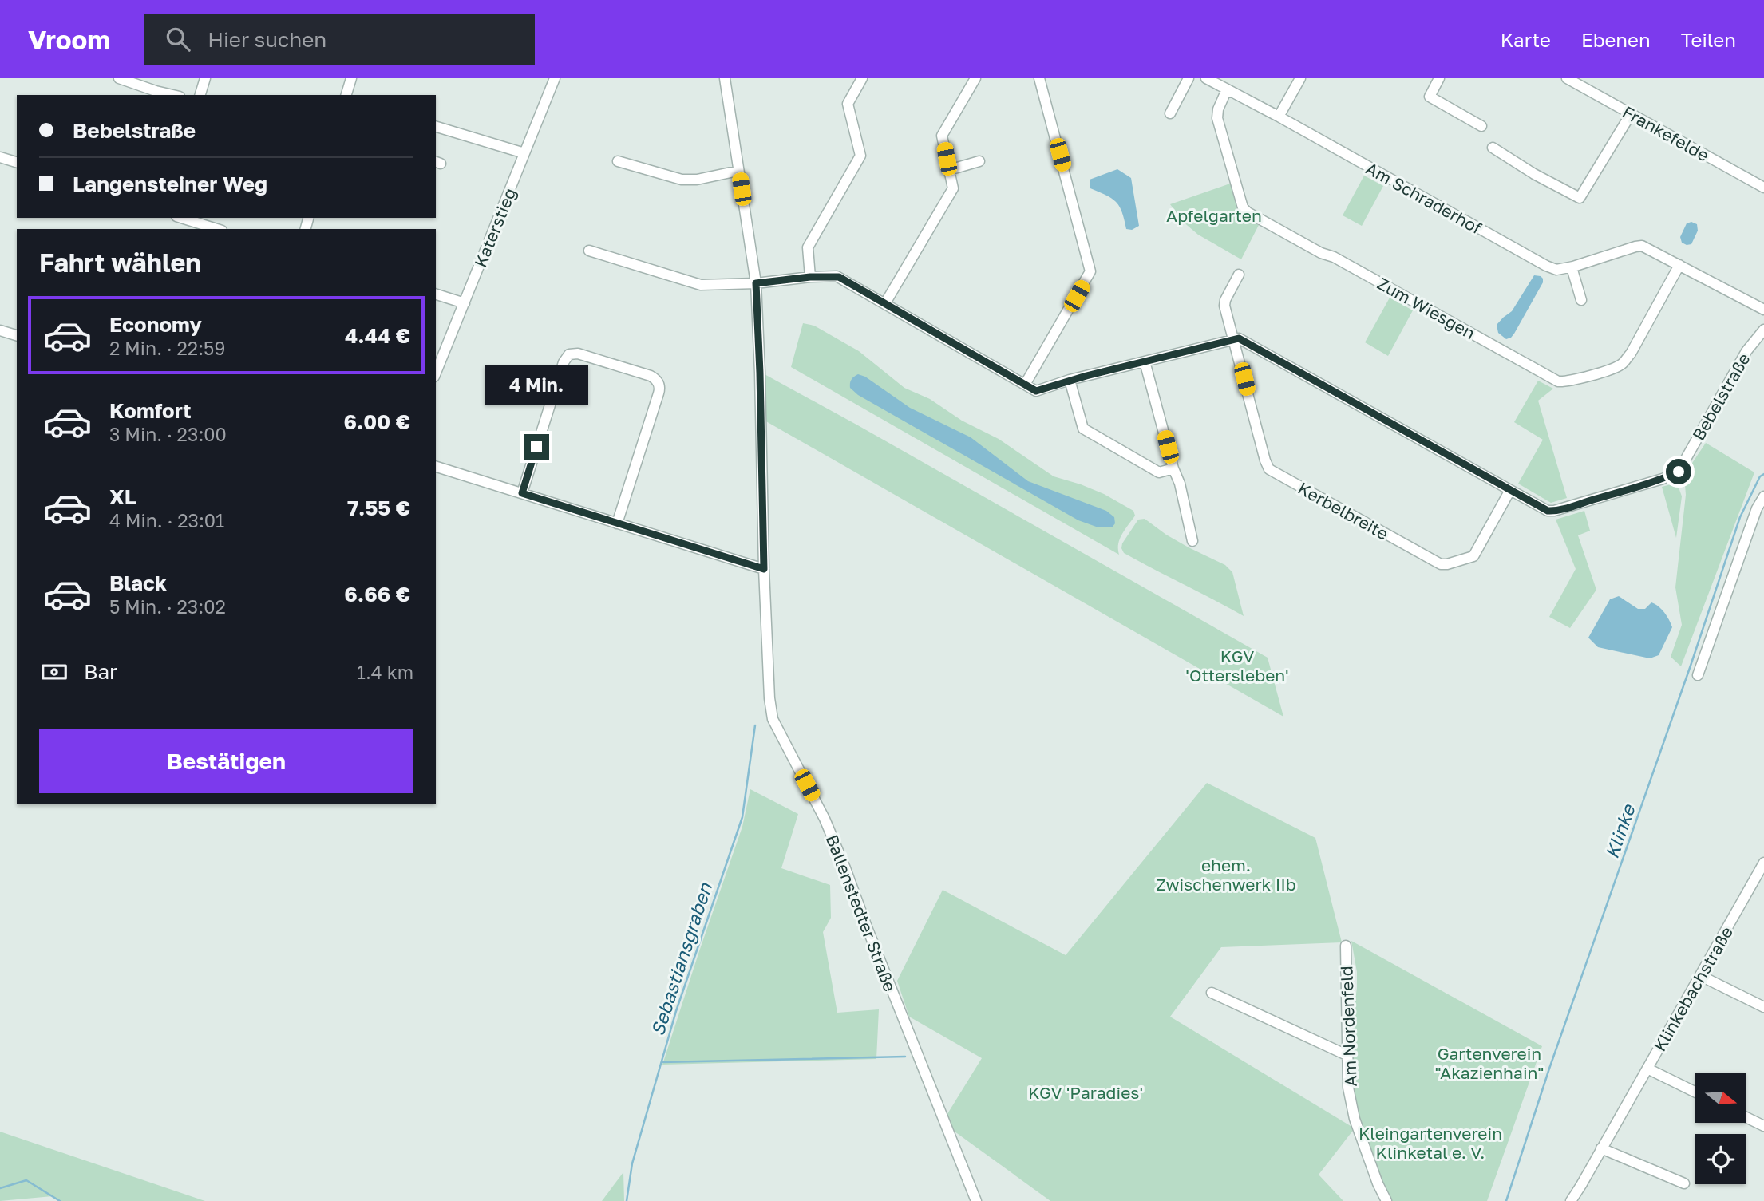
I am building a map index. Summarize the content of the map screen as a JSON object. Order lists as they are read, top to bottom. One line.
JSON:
{"streets":{"street":["Frankefelde","Am Schraderhof","Katerstieg","Zum Wiesgen","Bebelstraße","Kerbelbreite","Ballenstedter Straße","Klinkebachstraße","Am Nordenfeld"]},"crossings":[["Am Schraderhof","Zum Wiesgen"],["Bebelstraße","Kerbelbreite"]],"water":["Klinke","Sebastiansgraben"],"parks":["Apfelgarten","KGV 'Ottersleben'","ehem. Zwischenwerk IIb","Gartenverein \"Akazienhain\"","KGV 'Paradies'","Kleingartenverein Klinketal e. V."],"north":"right","page":{"header":"Vroom","search":"Hier suchen","nav":["Karte","Ebenen","Teilen"],"banner":["Bebelstraße","Langensteiner Weg"],"heading":"Fahrt wählen","list":[{"name":"Economy","note":"2 Min. · 22:59","value":"4.44 €"},{"name":"Komfort","note":"3 Min. · 23:00","value":"6.00 €"},{"name":"XL","note":"4 Min. · 23:01","value":"7.55 €"},{"name":"Black","note":"5 Min. · 23:02","value":"6.66 €"}],"bubble":"4 Min.","pay":["Bar","1.4 km"],"buttons":"Bestätigen"}}
